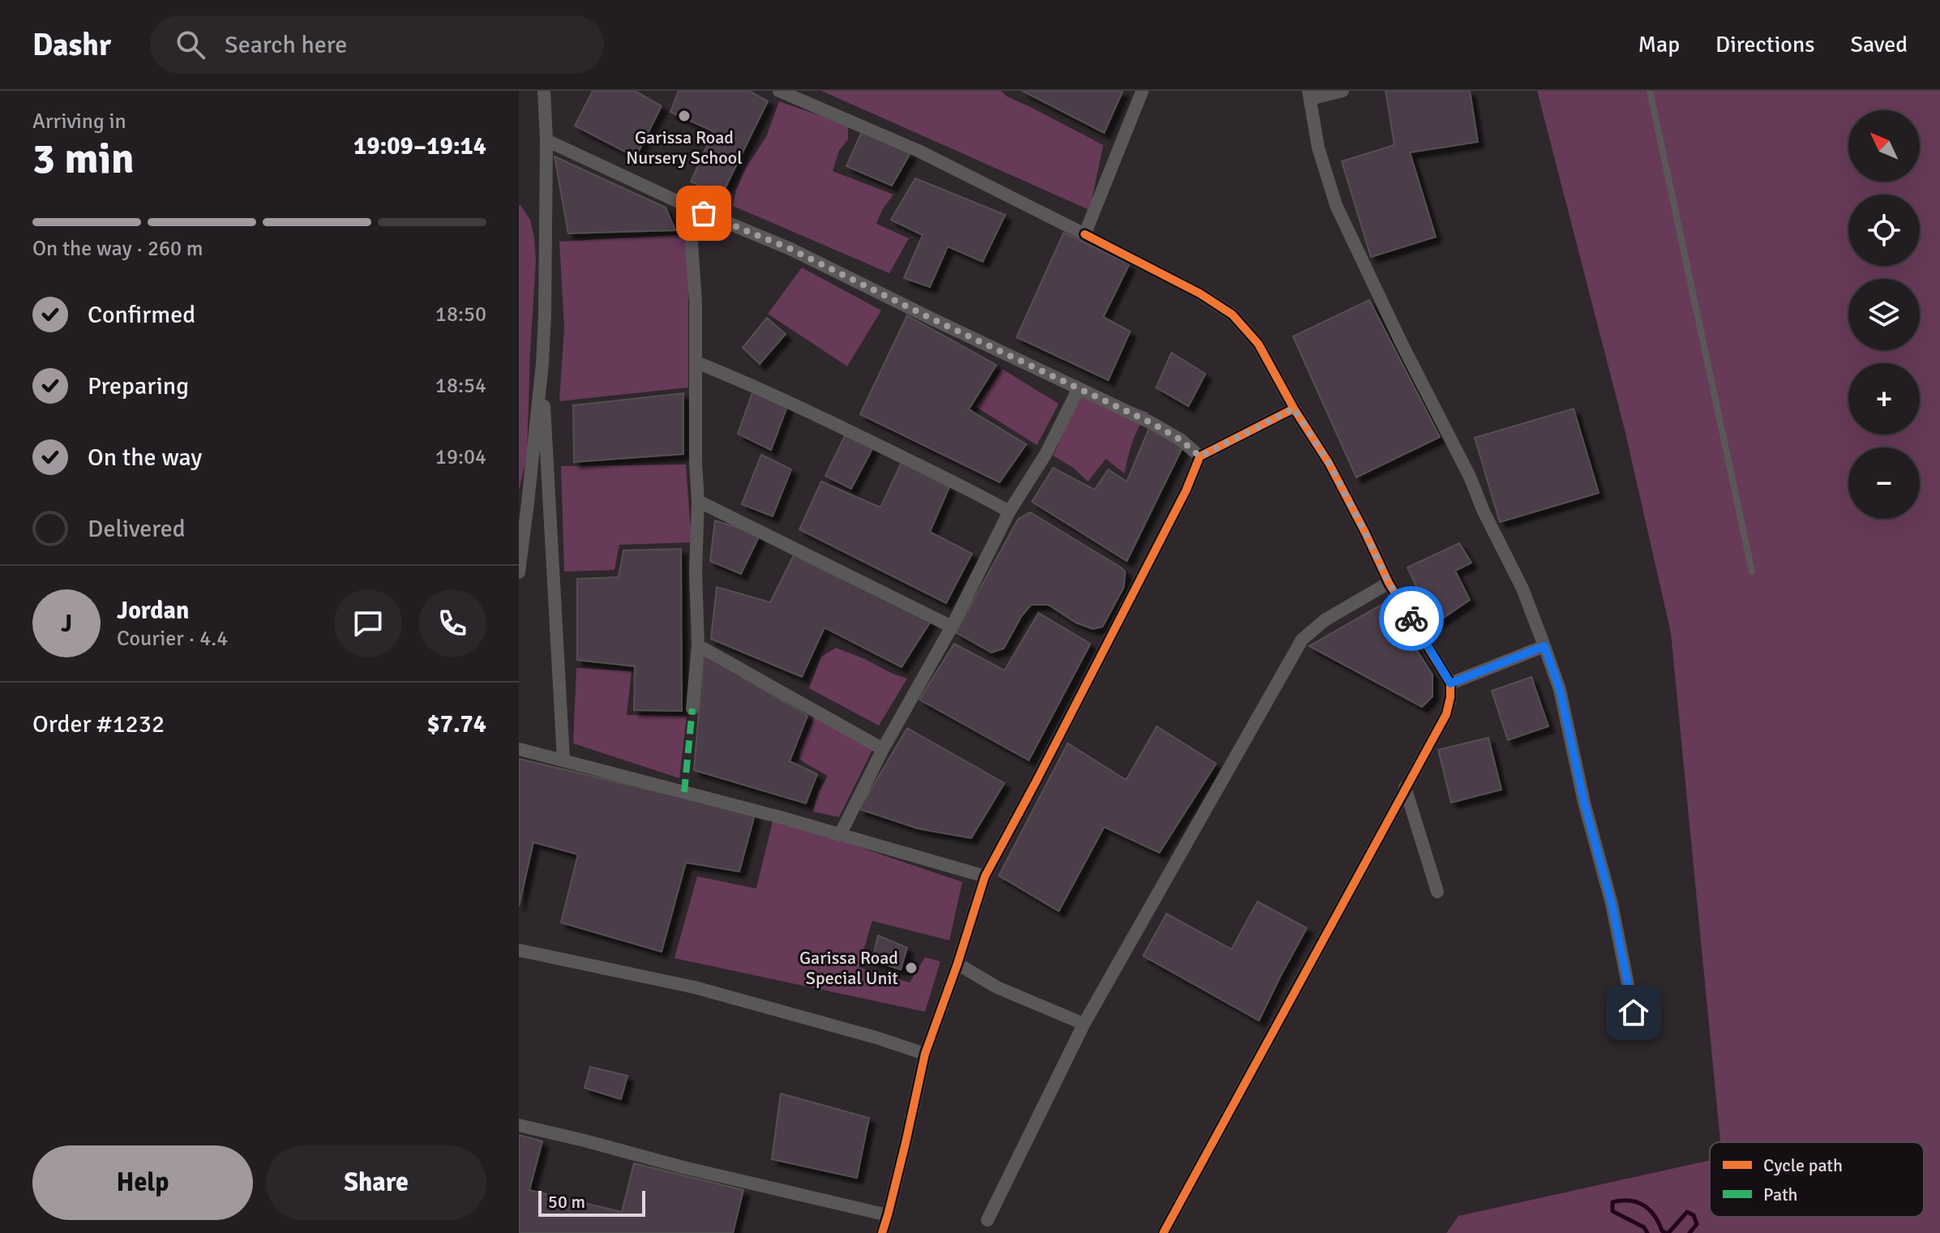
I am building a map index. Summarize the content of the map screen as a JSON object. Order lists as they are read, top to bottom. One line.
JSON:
{"places":["Garissa Road Nursery School","Garissa Road Special Unit"],"legend":["Cycle path","Path"],"scale_bar":"50 m","north":"top left","page":{"header":"Dashr","search":"Search here","nav":["Map","Directions","Saved"],"heading":["3 min","Arriving in","19:09–19:14"],"panel":["Jordan","Courier · 4.4","Order #1232","$7.74"],"map_buttons":["+","−"],"bar":"On the way · 260 m","list":[["Confirmed","18:50"],["Preparing","18:54"],["On the way","19:04"],"Delivered"],"round":"J","buttons":["Help","Share"],"scale":"50 m"}}
